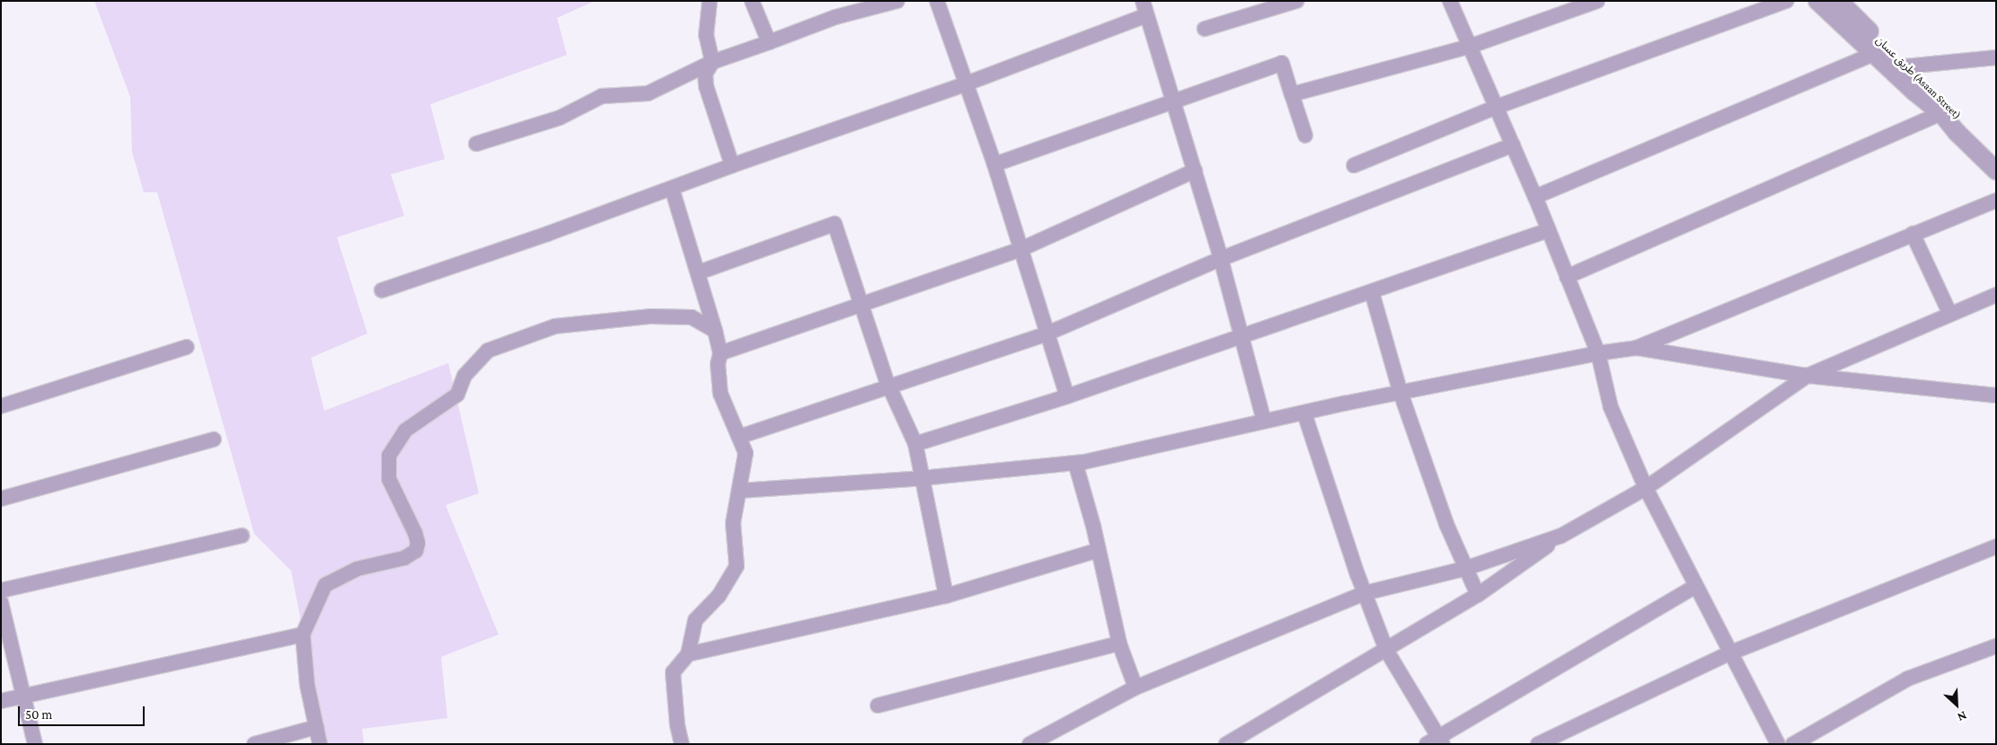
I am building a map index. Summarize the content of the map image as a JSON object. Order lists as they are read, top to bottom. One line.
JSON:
{"streets":{"street":["طريق عسان (Asaan Street)"]},"scale_bar":"50 m","north":"bottom right"}
